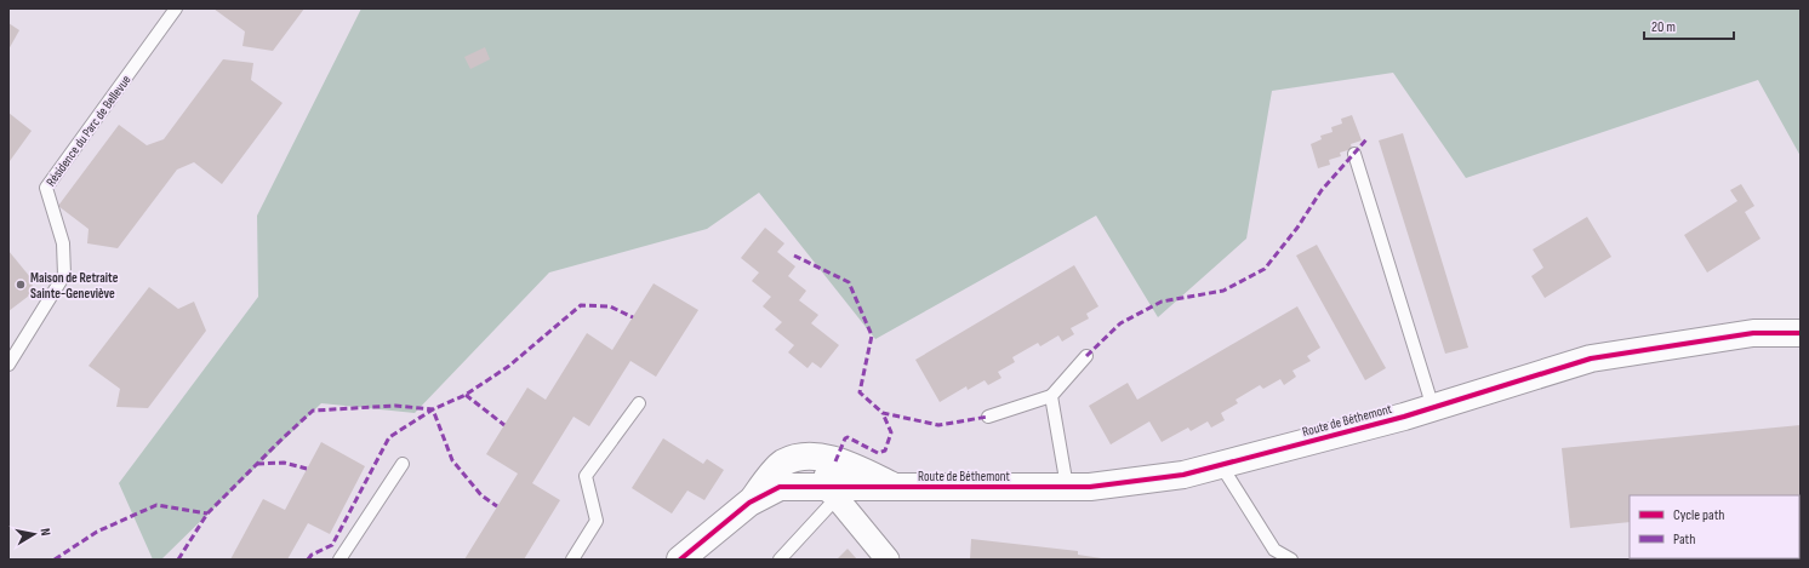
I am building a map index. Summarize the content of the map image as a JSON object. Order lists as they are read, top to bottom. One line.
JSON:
{"streets":{"street":["Route de Béthemont"],"lane":["Résidence du Parc de Bellevue"]},"places":["Maison de Retraite Sainte-Geneviève"],"legend":["Cycle path","Path"],"scale_bar":"20 m","north":"right"}
